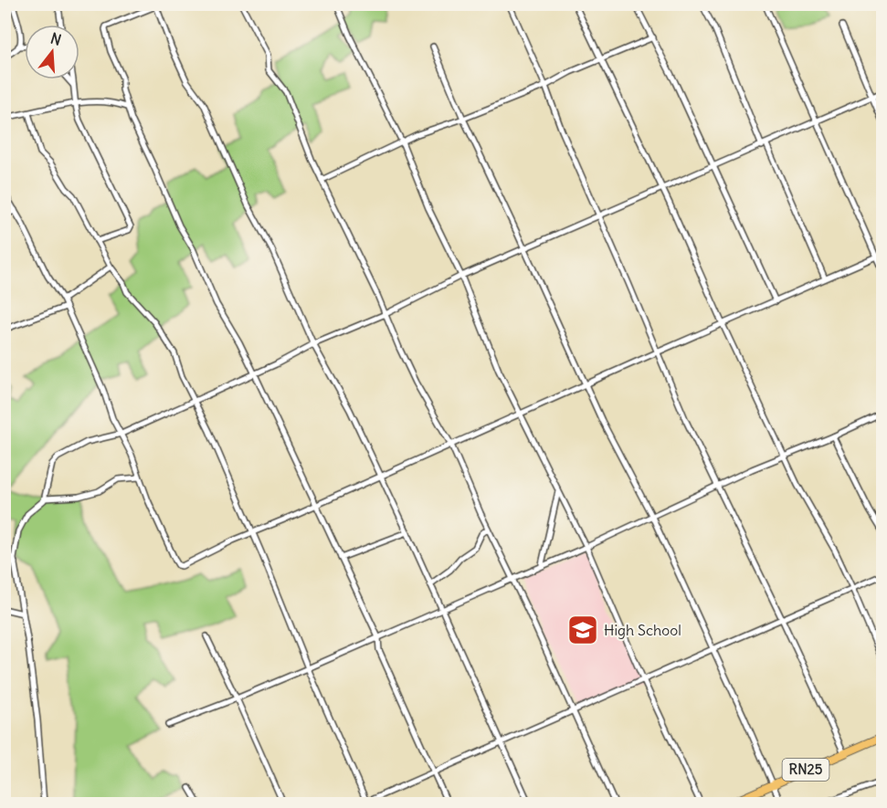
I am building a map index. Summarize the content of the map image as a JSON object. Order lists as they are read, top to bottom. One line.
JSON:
{"streets":{"main road":["RN25"]},"places":{"school or university":["High School"]},"north":"top"}
